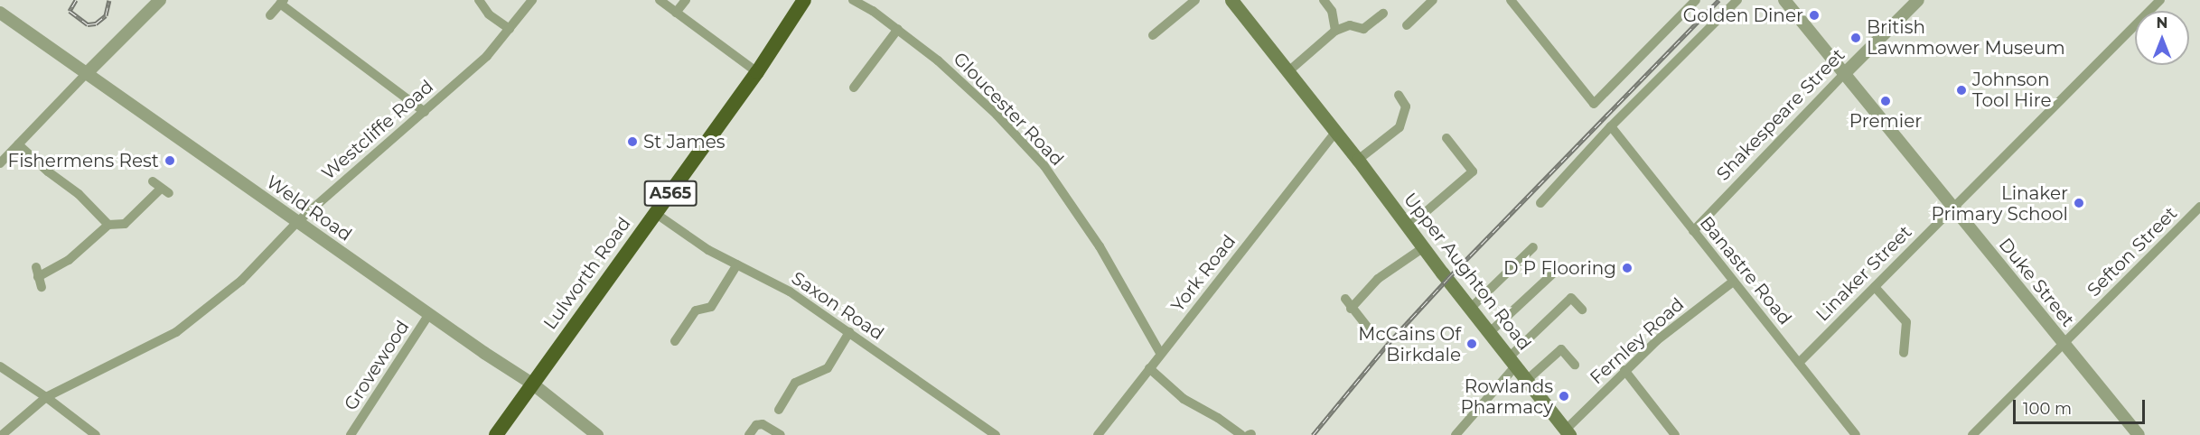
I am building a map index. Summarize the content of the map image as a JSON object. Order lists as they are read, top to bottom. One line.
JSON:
{"streets":{"highway":["A565","Lulworth Road"],"main road":["Upper Aughton Road"],"street":["Gloucester Road","Shakespeare Street","Westcliffe Road","Weld Road","Sefton Street","Banastre Road","York Road","Linaker Street","Duke Street","Saxon Road","Fernley Road","Grovewood"]},"crossings":[["Gloucester Road","York Road"],["Shakespeare Street","Banastre Road"],["Shakespeare Street","Duke Street"],["Westcliffe Road","Weld Road"],["A565","Weld Road"],["A565","Lulworth Road"],["Weld Road","Lulworth Road"],["Weld Road","Grovewood"],["Sefton Street","Duke Street"],["Banastre Road","Linaker Street"],["Banastre Road","Fernley Road"],["Upper Aughton Road","York Road"],["Upper Aughton Road","Fernley Road"],["Lulworth Road","Saxon Road"],["Linaker Street","Duke Street"]],"places":["Golden Diner","British Lawnmower Museum","Johnson Tool Hire","Premier","St James","Fishermens Rest","Linaker Primary School","D P Flooring","McCains Of Birkdale","Rowlands Pharmacy"],"scale_bar":"100 m","north":"top"}
